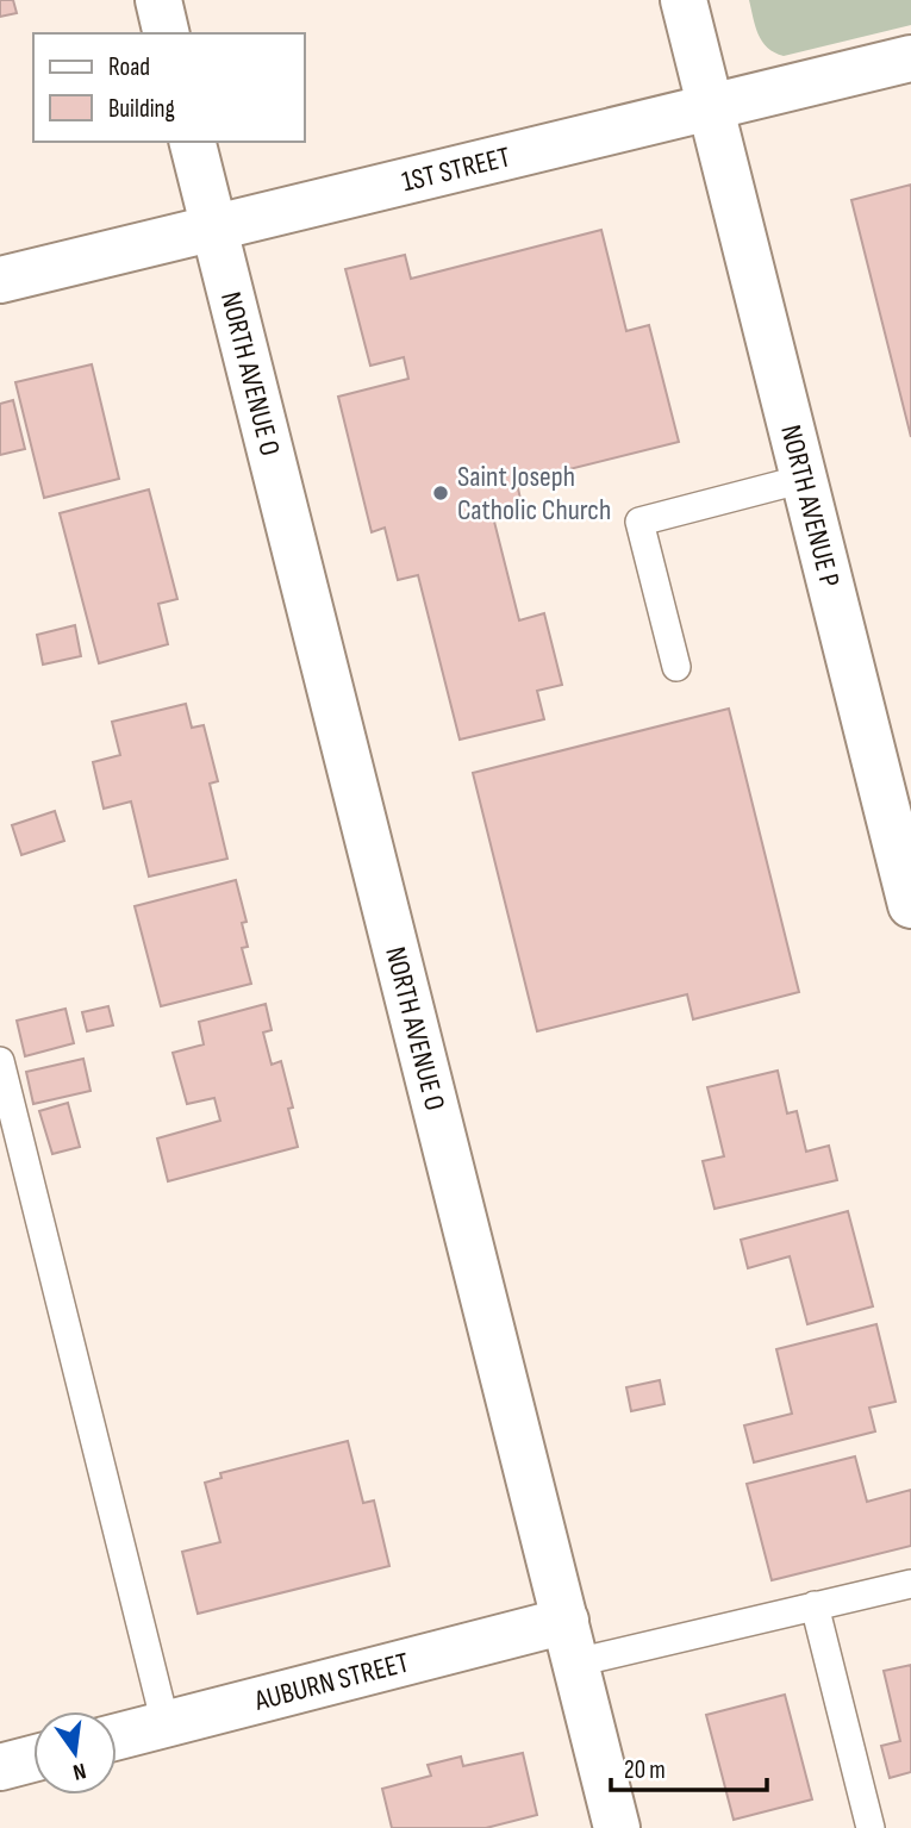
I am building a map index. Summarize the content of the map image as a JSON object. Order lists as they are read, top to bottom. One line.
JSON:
{"streets":{"street":["1ST STREET","NORTH AVENUE O","NORTH AVENUE P","AUBURN STREET"]},"crossings":[["1ST STREET","NORTH AVENUE O"],["1ST STREET","NORTH AVENUE P"],["NORTH AVENUE O","AUBURN STREET"]],"places":["Saint Joseph Catholic Church"],"legend":["Road","Building"],"scale_bar":"20 m","north":"bottom"}
